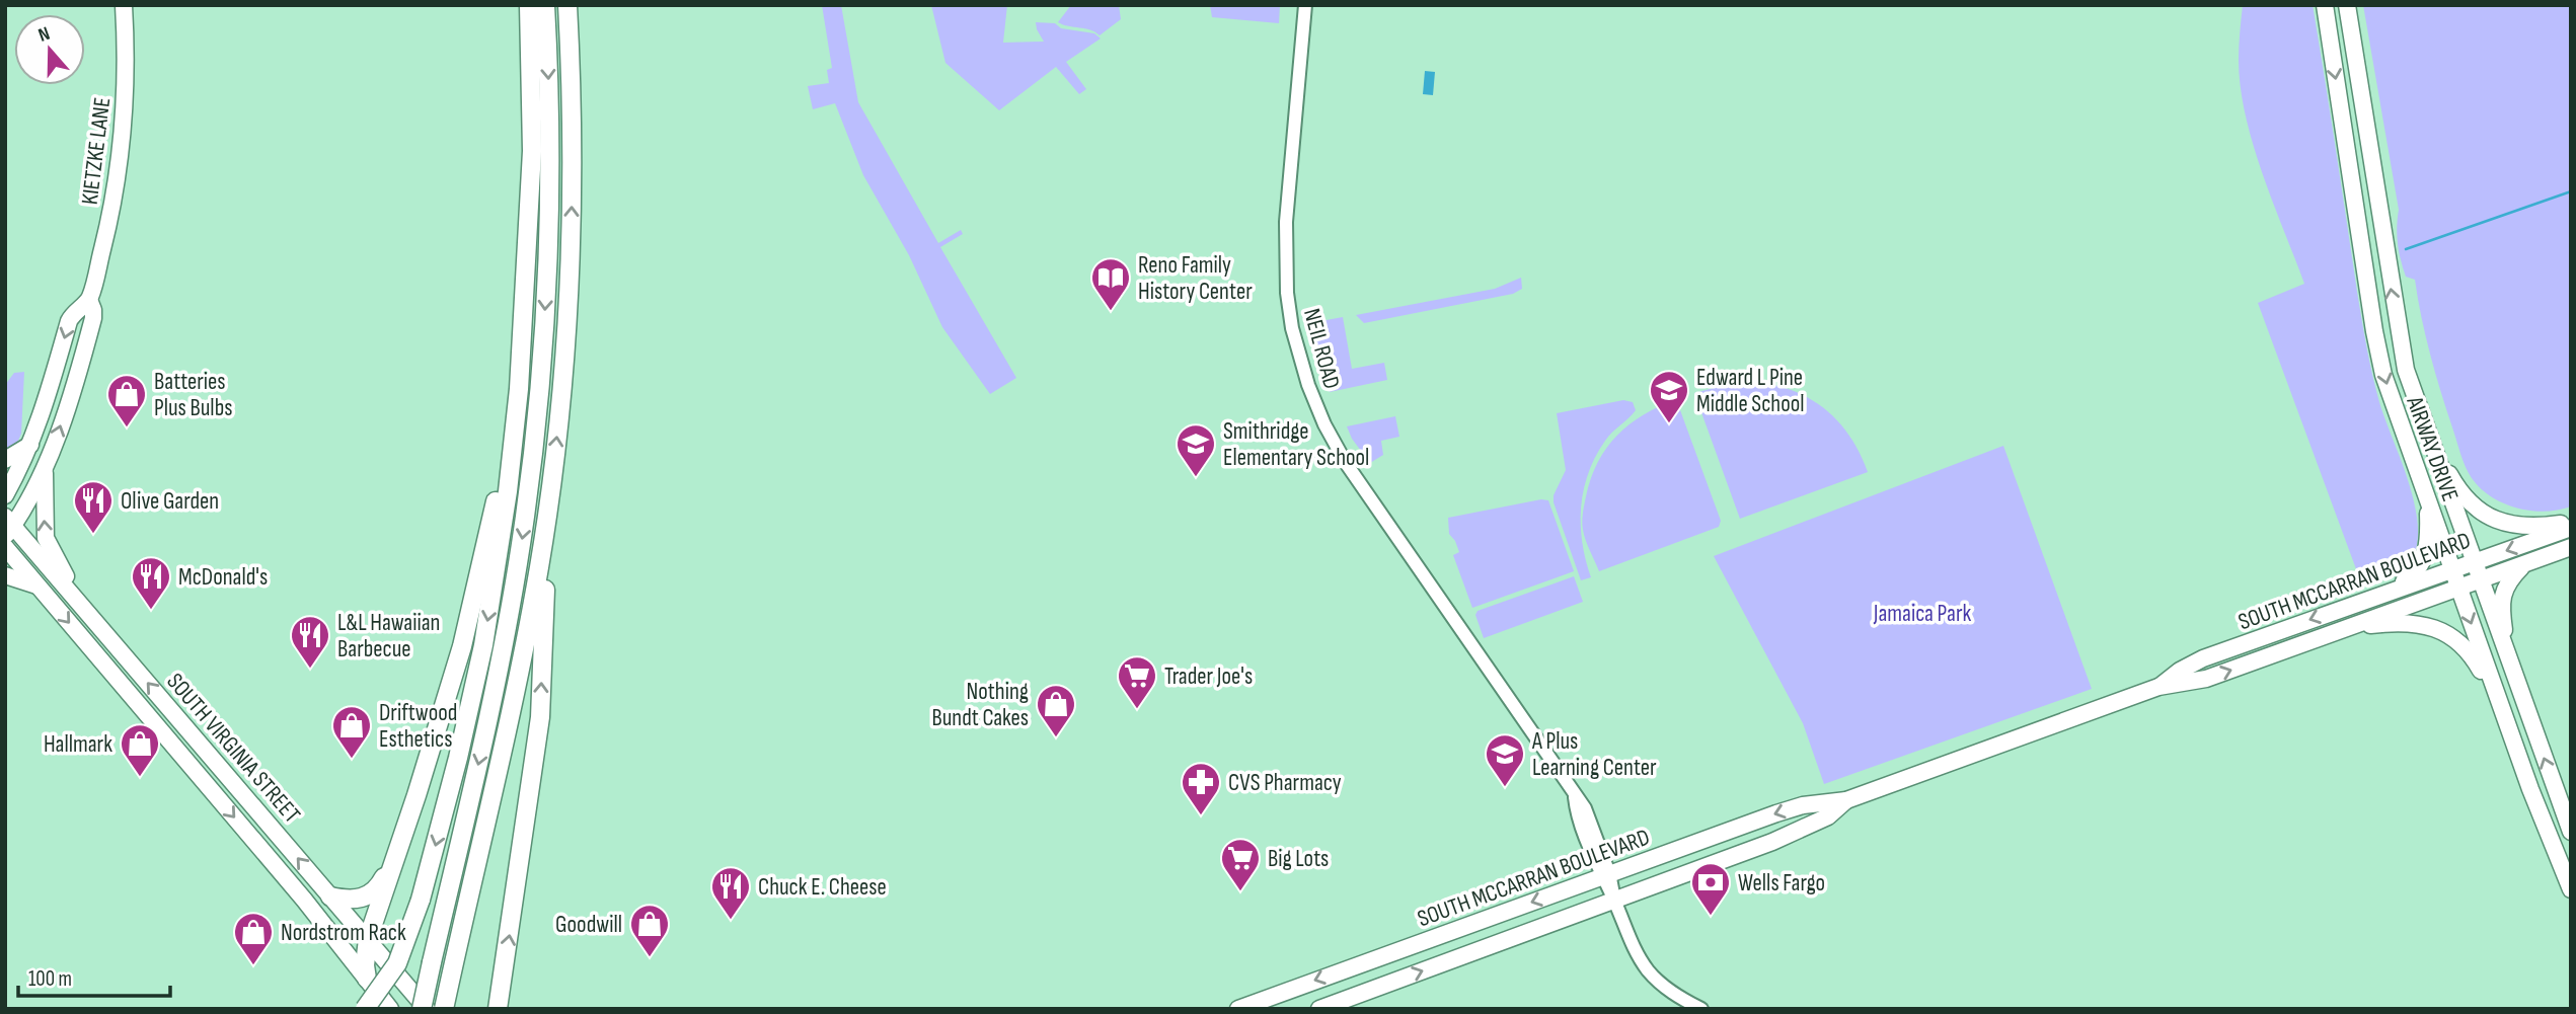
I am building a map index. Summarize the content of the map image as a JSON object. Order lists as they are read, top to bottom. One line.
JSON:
{"streets":{"main road":["KIETZKE LANE","AIRWAY DRIVE","SOUTH MCCARRAN BOULEVARD","SOUTH VIRGINIA STREET"],"street":["NEIL ROAD"]},"crossings":[["KIETZKE LANE","SOUTH VIRGINIA STREET"],["NEIL ROAD","SOUTH MCCARRAN BOULEVARD"],["AIRWAY DRIVE","SOUTH MCCARRAN BOULEVARD"]],"parks":["Jamaica Park"],"places":{"library":["Reno Family History Center"],"school or university":["Edward L Pine Middle School","Smithridge Elementary School","A Plus Learning Center"],"shop":["Batteries Plus Bulbs","Nothing Bundt Cakes","Driftwood Esthetics","Hallmark","Goodwill","Nordstrom Rack"],"restaurant":["Olive Garden","McDonald's","L&L Hawaiian Barbecue","Chuck E. Cheese"],"supermarket":["Trader Joe's","Big Lots"],"pharmacy":["CVS Pharmacy"],"bank":["Wells Fargo"]},"scale_bar":"100 m","north":"top"}
